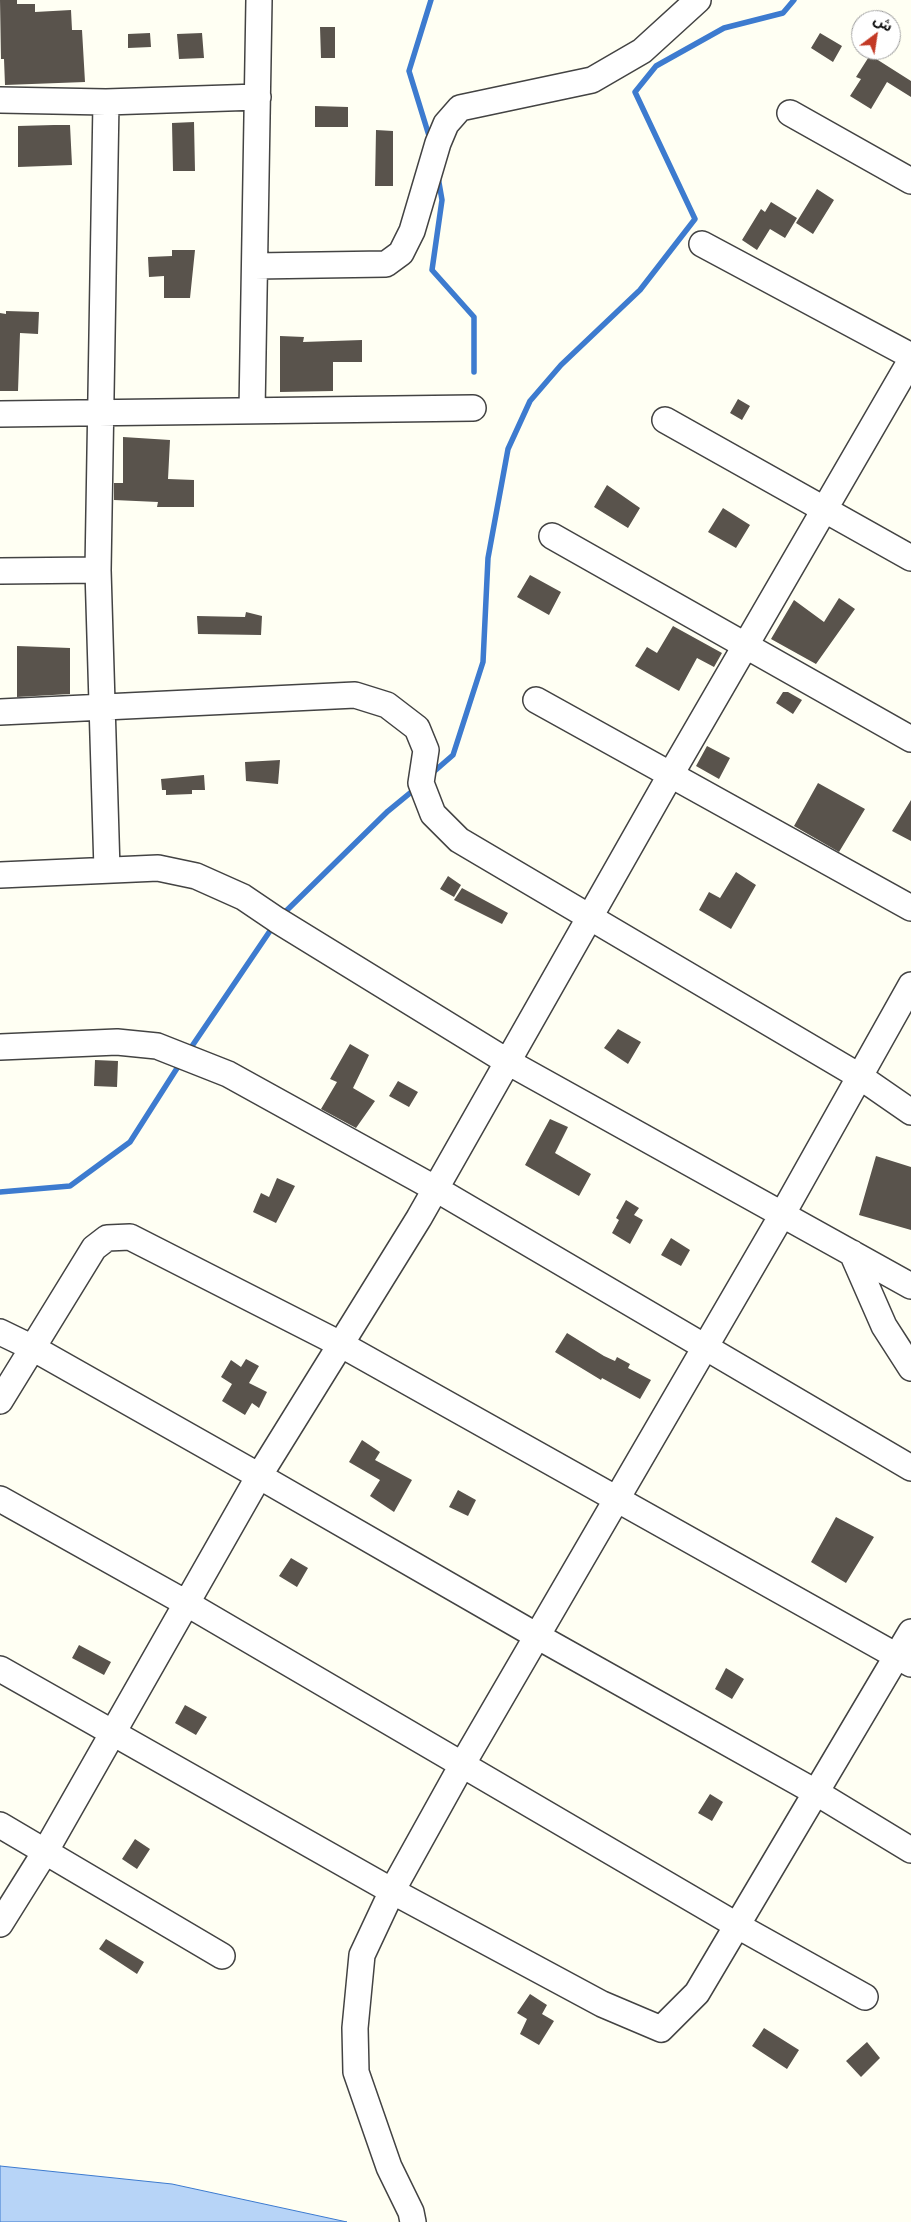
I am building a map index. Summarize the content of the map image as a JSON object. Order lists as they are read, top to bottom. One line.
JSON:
{"north":"top right"}
